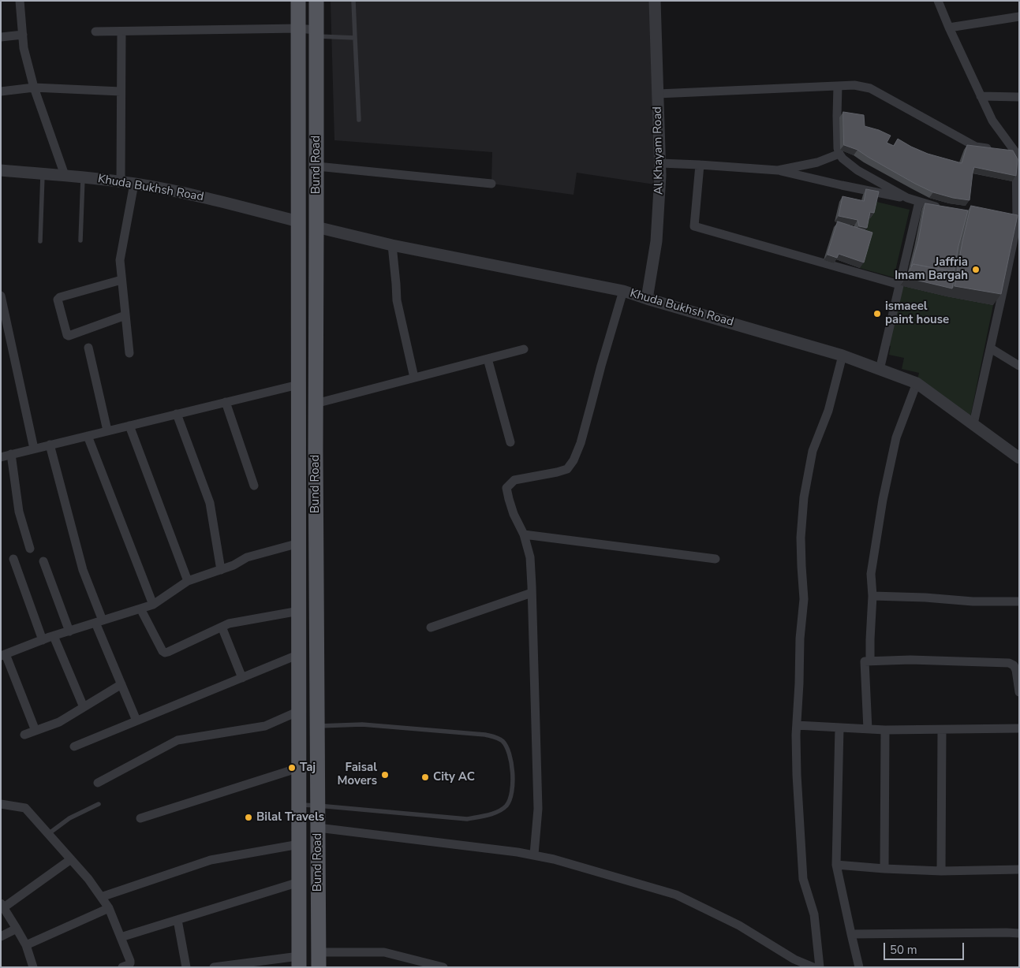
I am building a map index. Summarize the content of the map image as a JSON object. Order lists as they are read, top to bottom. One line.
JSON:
{"streets":{"main road":["Bund Road"],"street":["Al Khayam Road","Khuda Bukhsh Road"]},"crossings":[["Al Khayam Road","Khuda Bukhsh Road"],["Bund Road","Khuda Bukhsh Road"]],"places":["Jaffria Imam Bargah","ismaeel paint house","Taj","Faisal Movers","City AC","Bilal Travels"],"scale_bar":"50 m"}
